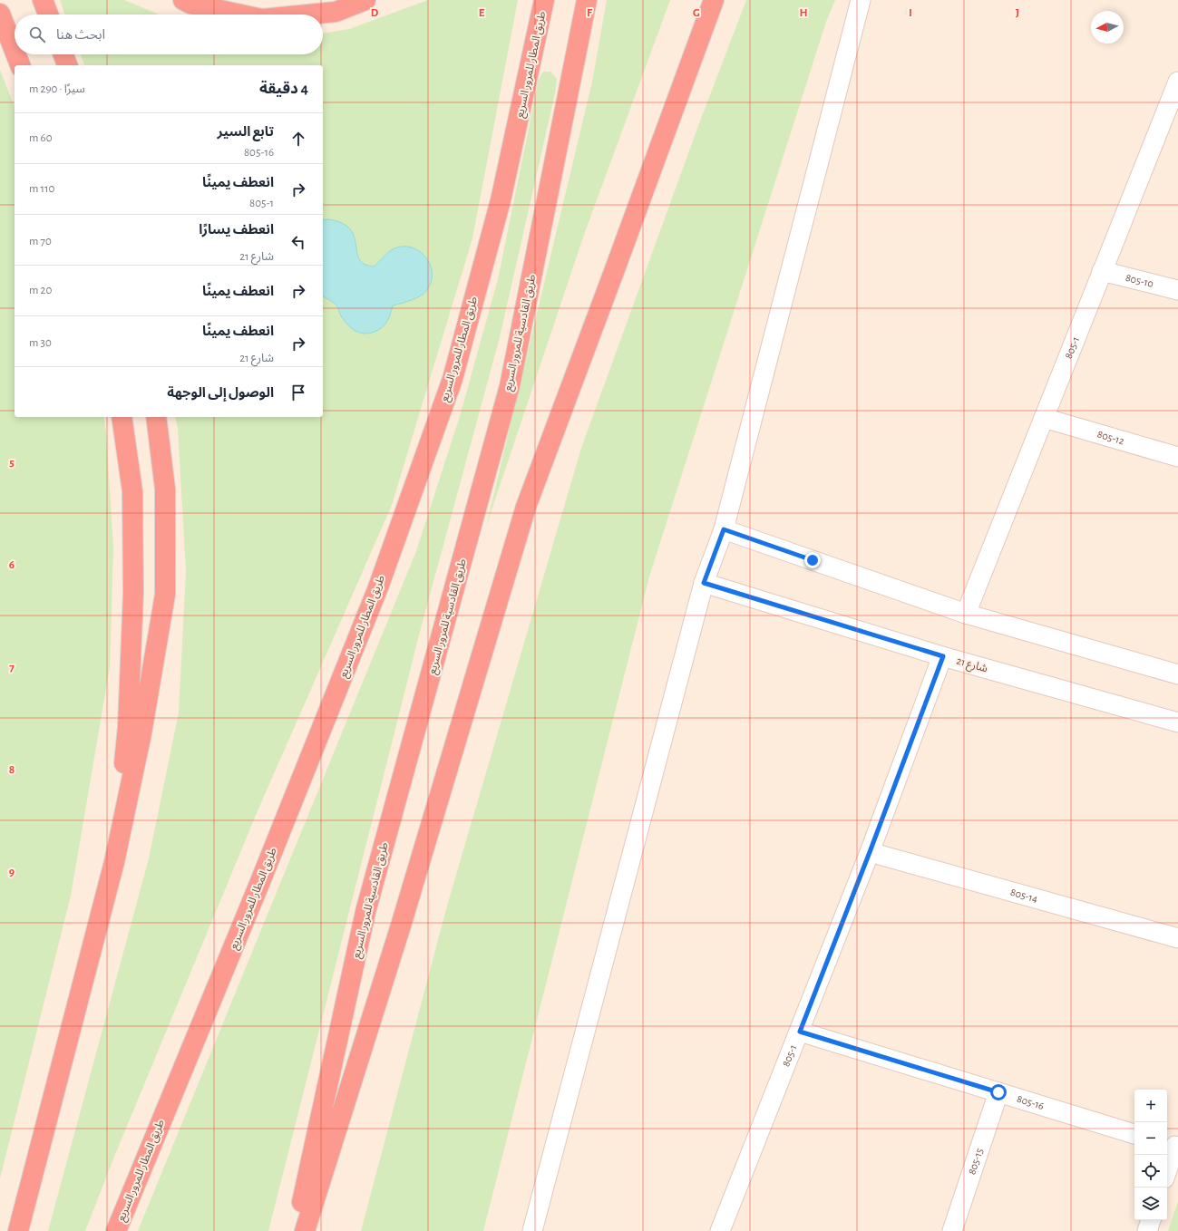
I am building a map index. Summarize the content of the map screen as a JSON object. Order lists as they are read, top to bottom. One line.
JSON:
{"streets":{"highway":["طريق المطار للمرور السريع","طريق القادسية للمرور السريع"],"street":["805-10","805-1","805-12","شارع 21","805-14","805-16","805-15"]},"crossings":[["805-10","805-1"],["805-1","805-12"],["805-1","شارع 21"],["805-1","805-14"],["805-1","805-16"],["805-16","805-15"]],"north":"left","page":{"search":"ابحث هنا","heading":["4 دقيقة","سيرًا · 290 m"],"list":[["تابع السير","805-16","60 m"],["انعطف يمينًا","805-1","110 m"],["انعطف يسارًا","شارع 21","70 m"],["انعطف يمينًا","20 m"],["انعطف يمينًا","شارع 21","30 m"],"الوصول إلى الوجهة"],"map_buttons":["+","−"]},"grid":{"columns":["D","E","F","G","H","I","J"],"rows":["5","6","7","8","9"]}}
